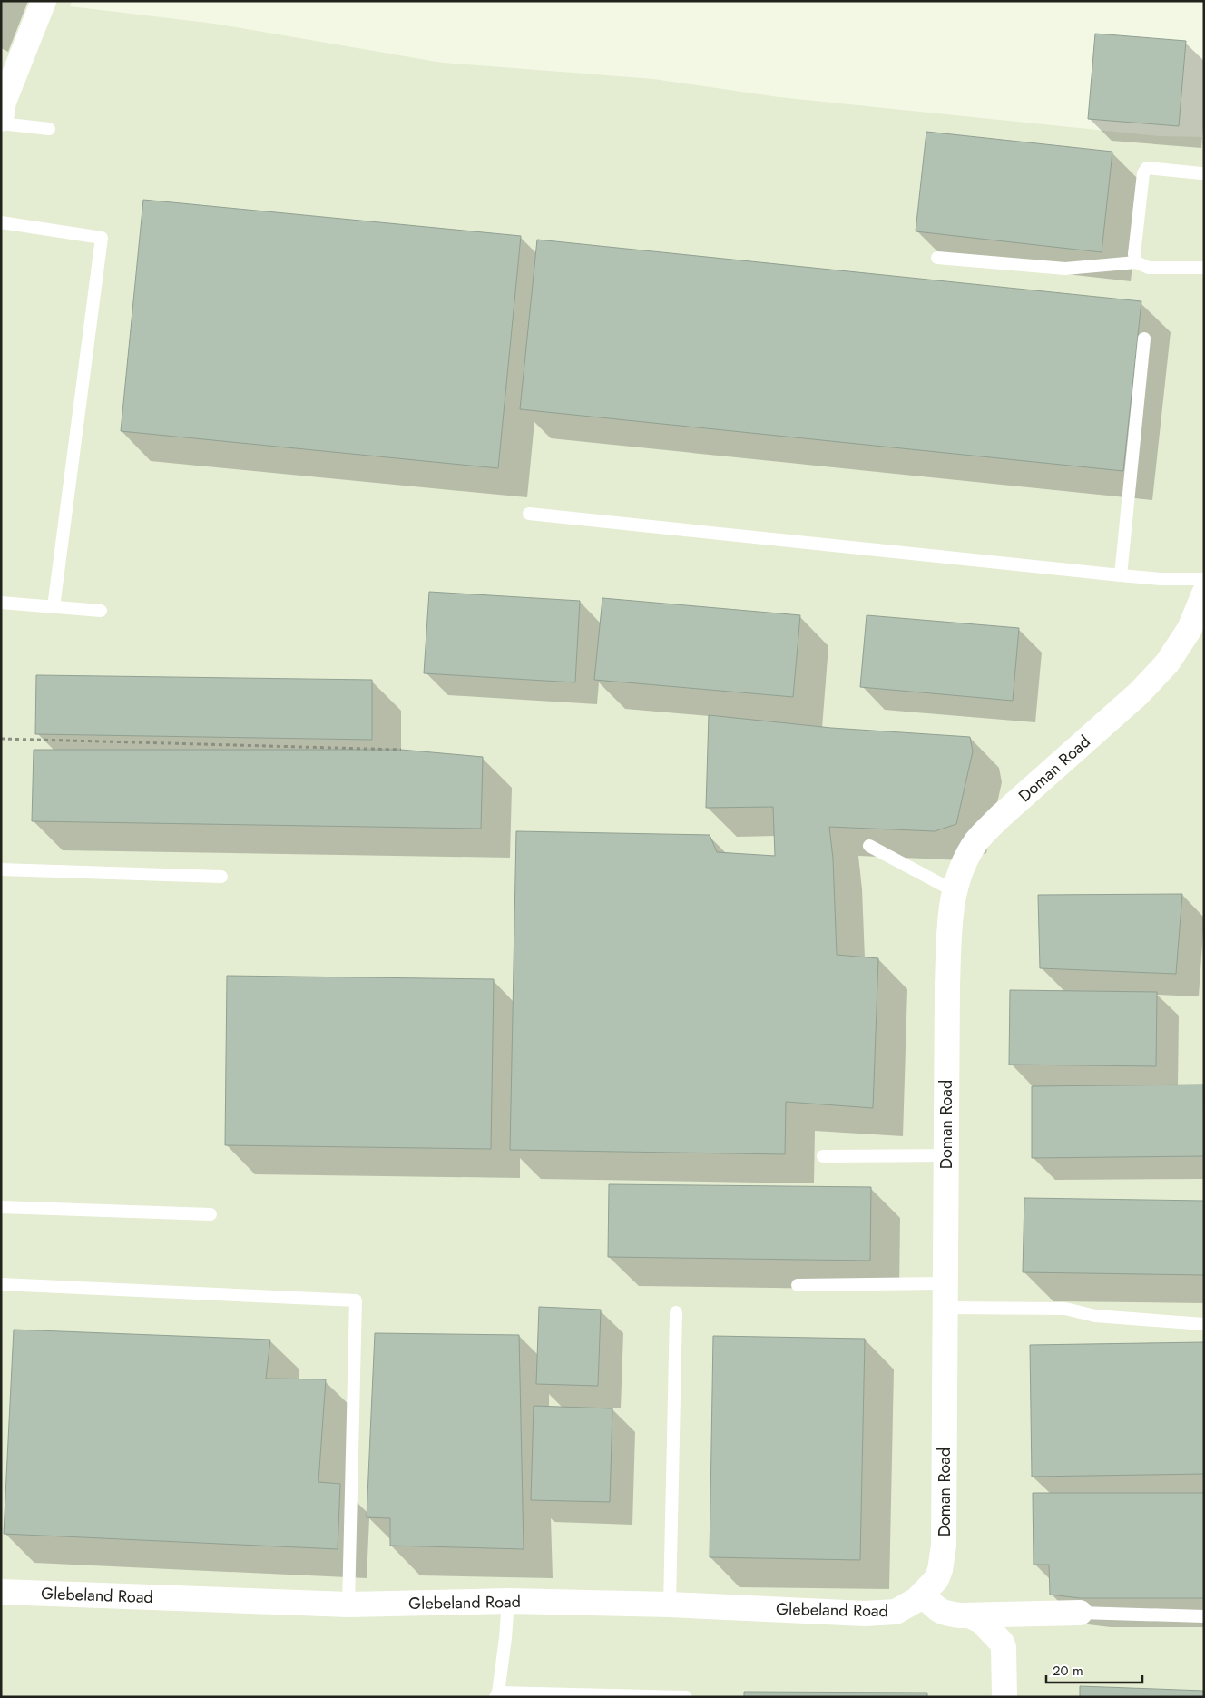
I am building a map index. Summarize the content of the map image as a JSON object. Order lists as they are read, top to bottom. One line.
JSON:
{"streets":{"street":["Doman Road","Glebeland Road"]},"crossings":[["Doman Road","Glebeland Road"]],"scale_bar":"20 m"}
